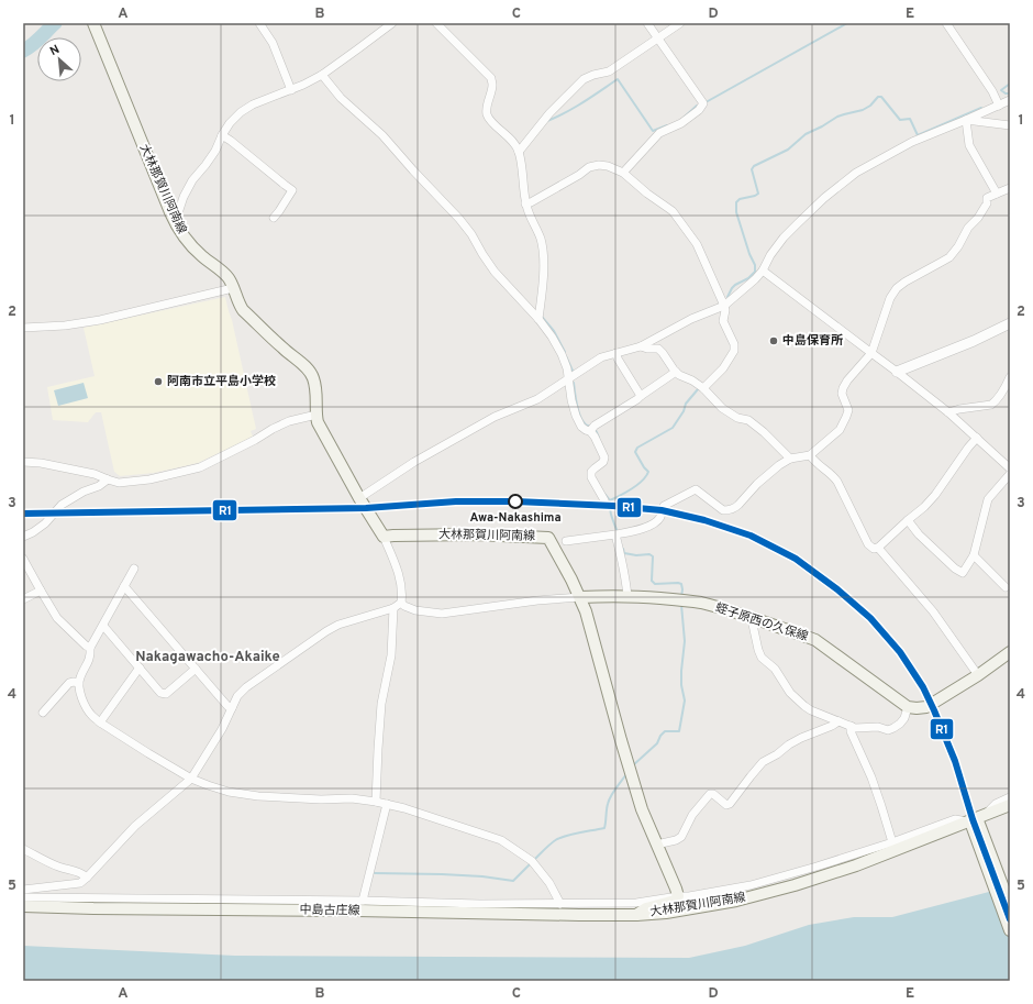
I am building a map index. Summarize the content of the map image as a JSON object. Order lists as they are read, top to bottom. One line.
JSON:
{"streets":{"main road":["大林那賀川阿南線","蛭子原西の久保線","中島古庄線"]},"crossings":[["大林那賀川阿南線","蛭子原西の久保線"],["大林那賀川阿南線","中島古庄線"]],"districts":["Nakagawacho-Akaike"],"places":["中島保育所","阿南市立平島小学校","Awa-Nakashima"],"lines":["transit line R1"],"north":"top left","grid":{"columns":["A","B","C","D","E"],"rows":["1","2","3","4","5"]}}
